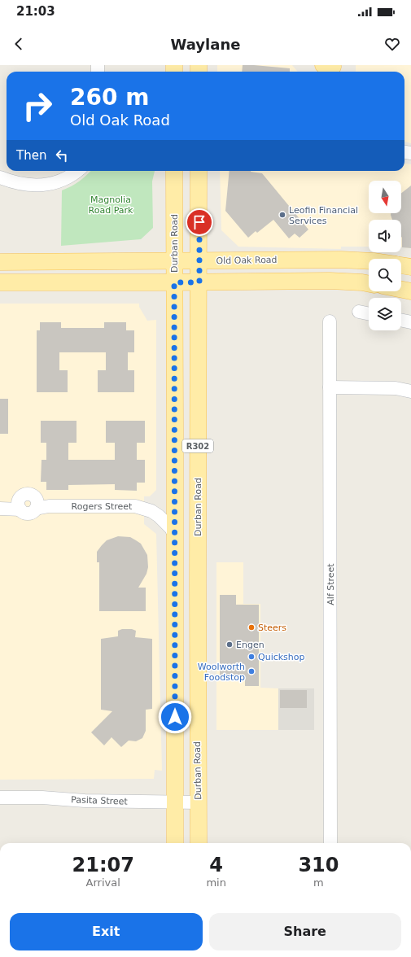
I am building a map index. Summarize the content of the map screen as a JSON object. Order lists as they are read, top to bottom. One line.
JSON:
{"streets":{"main road":["Durban Road","Old Oak Road","R302"],"street":["Rogers Street","Alf Street","Pasita Street"]},"crossings":[["Durban Road","Old Oak Road"],["Durban Road","Rogers Street"],["Durban Road","Pasita Street"]],"parks":["Magnolia Road Park"],"places":["Leofin Financial Services","Steers","Engen","Quickshop","Woolworth Foodstop"],"north":"bottom","page":{"status":"21:03","header":"Waylane","turn":["260 m","Old Oak Road"],"then":"Then","eta":["21:07","Arrival","4","min","310","m"],"buttons":["Exit","Share"]}}
